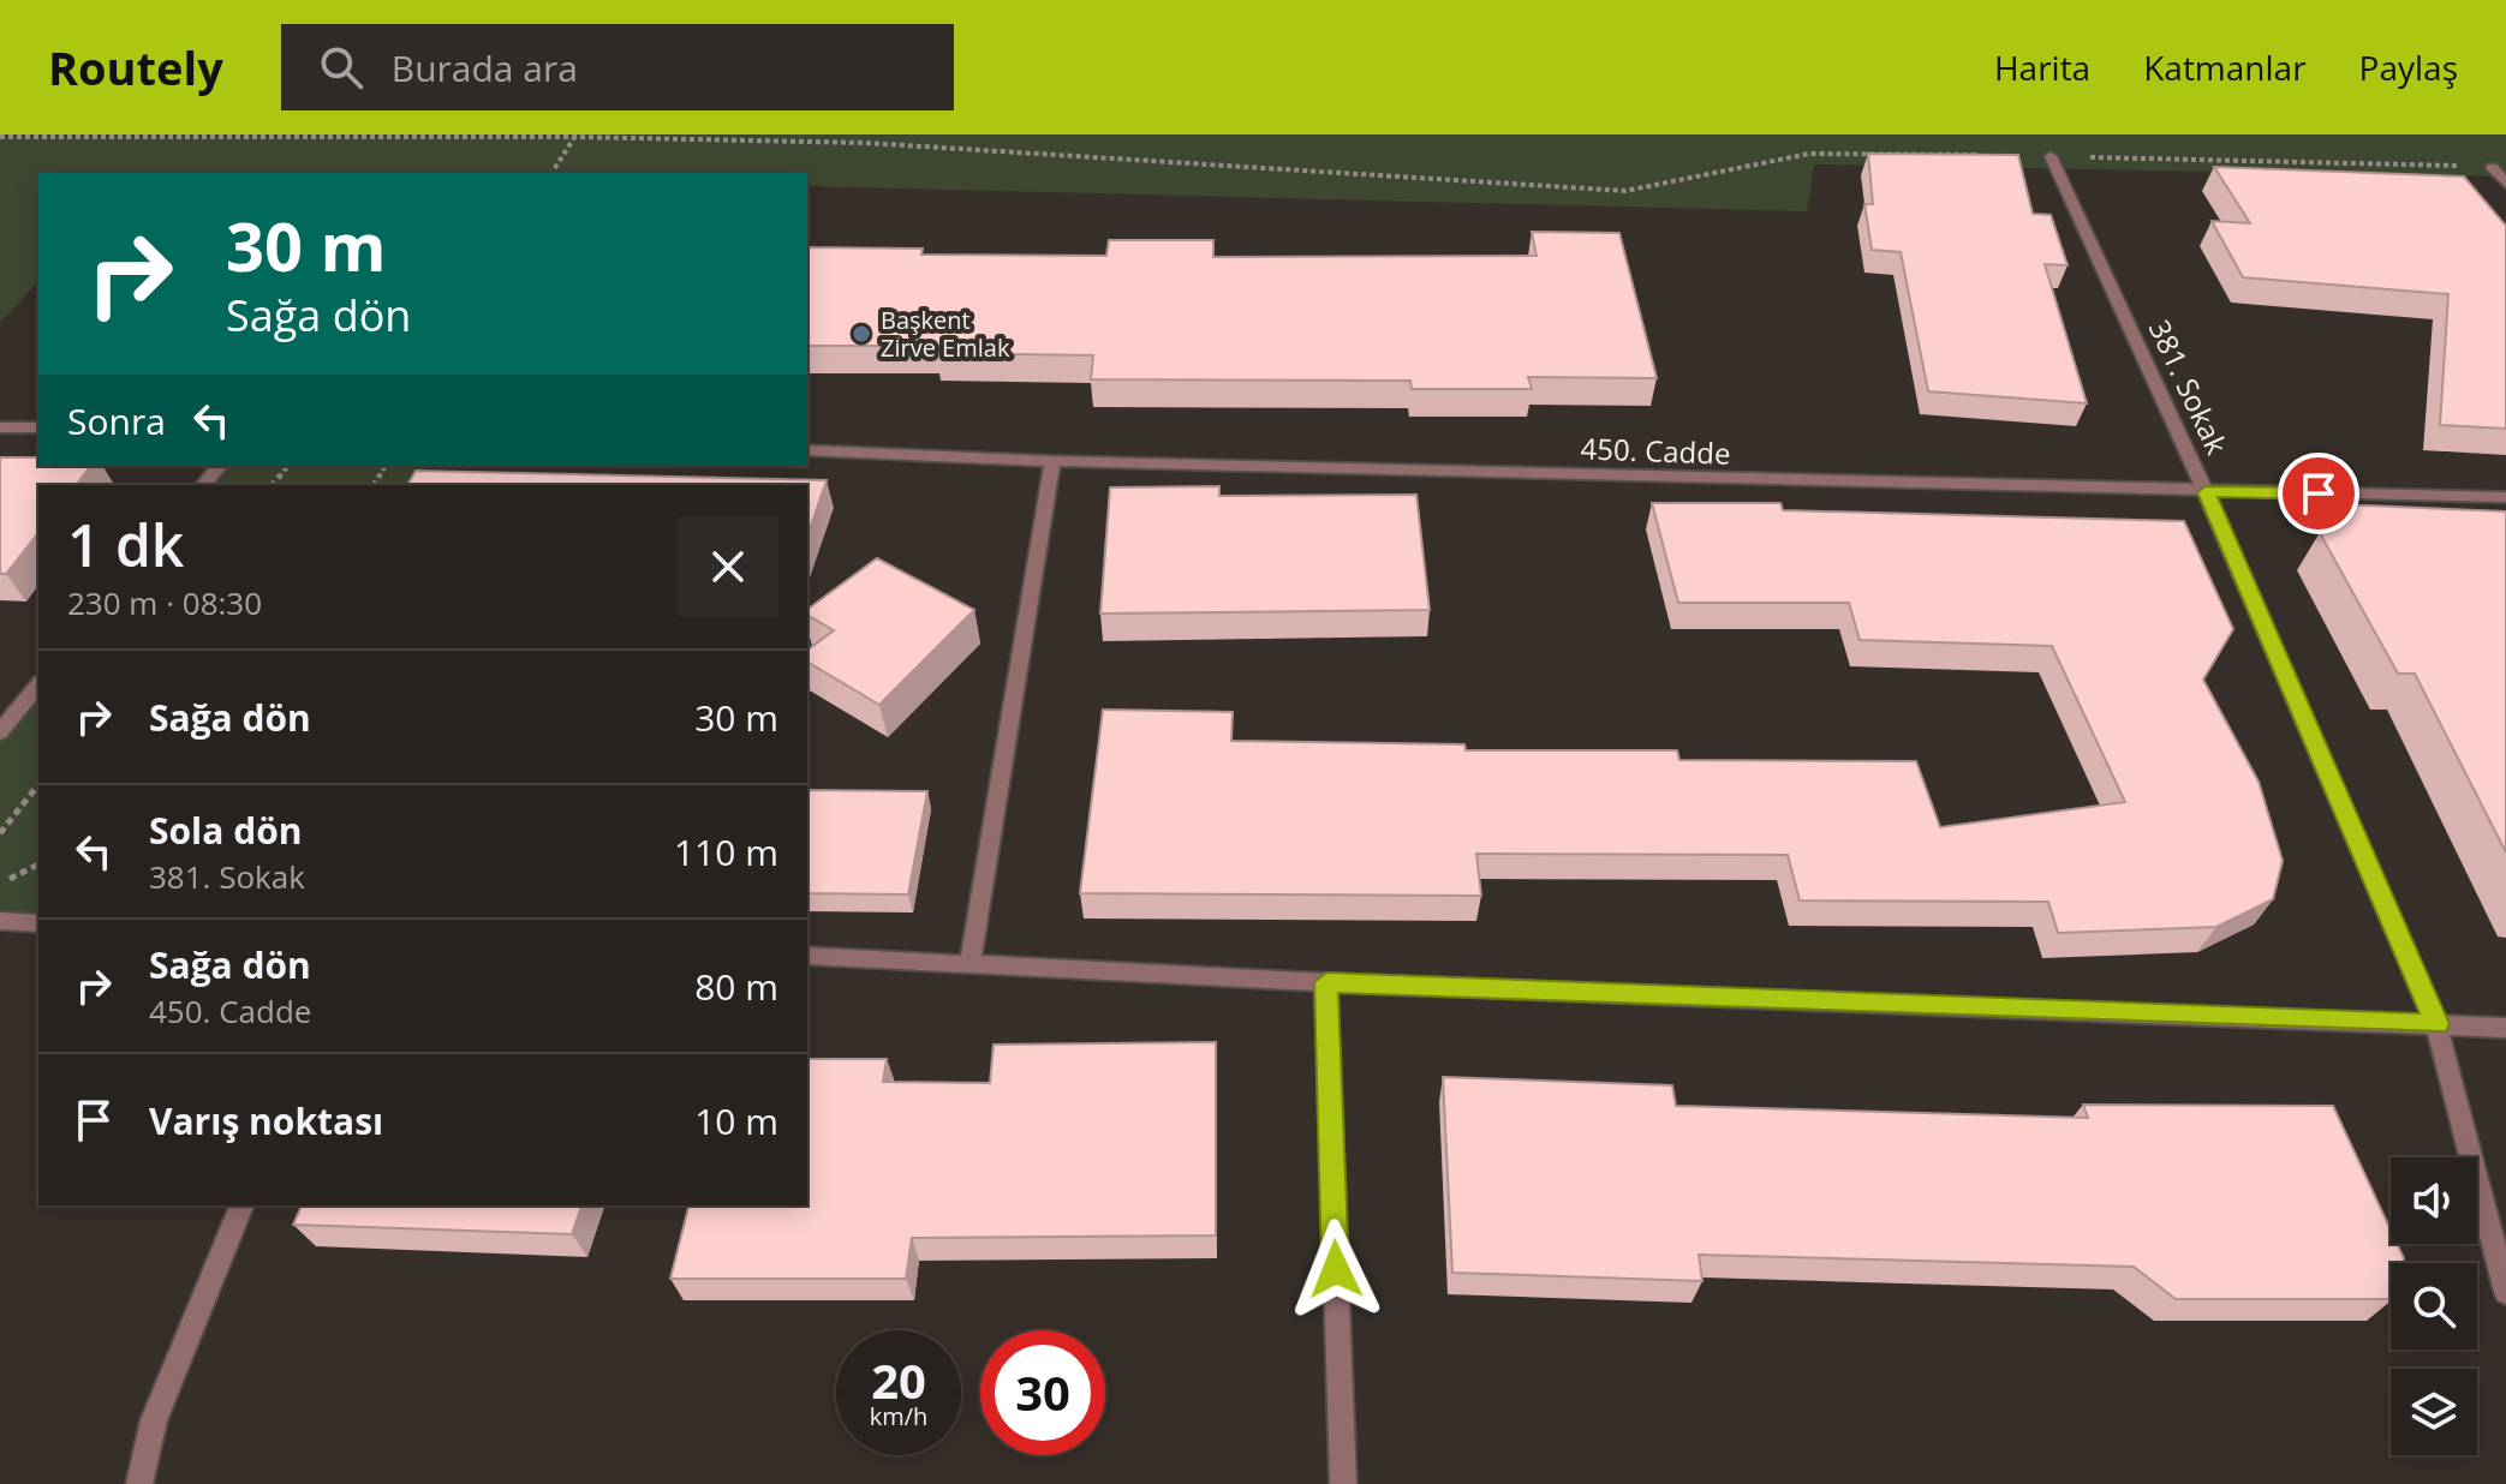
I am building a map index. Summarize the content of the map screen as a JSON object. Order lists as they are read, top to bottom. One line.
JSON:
{"streets":{"street":["381. Sokak","450. Cadde"]},"crossings":[["381. Sokak","450. Cadde"]],"places":["Başkent Zirve Emlak"],"page":{"header":"Routely","search":"Burada ara","nav":["Harita","Katmanlar","Paylaş"],"turn":["30 m","Sağa dön"],"then":"Sonra","heading":["1 dk","230 m · 08:30"],"list":[{"name":"Sağa dön","value":"30 m"},{"name":"Sola dön","note":"381. Sokak","value":"110 m"},{"name":"Sağa dön","note":"450. Cadde","value":"80 m"},{"name":"Varış noktası","value":"10 m"}],"speed":"20 km/h","limit":"30"}}
